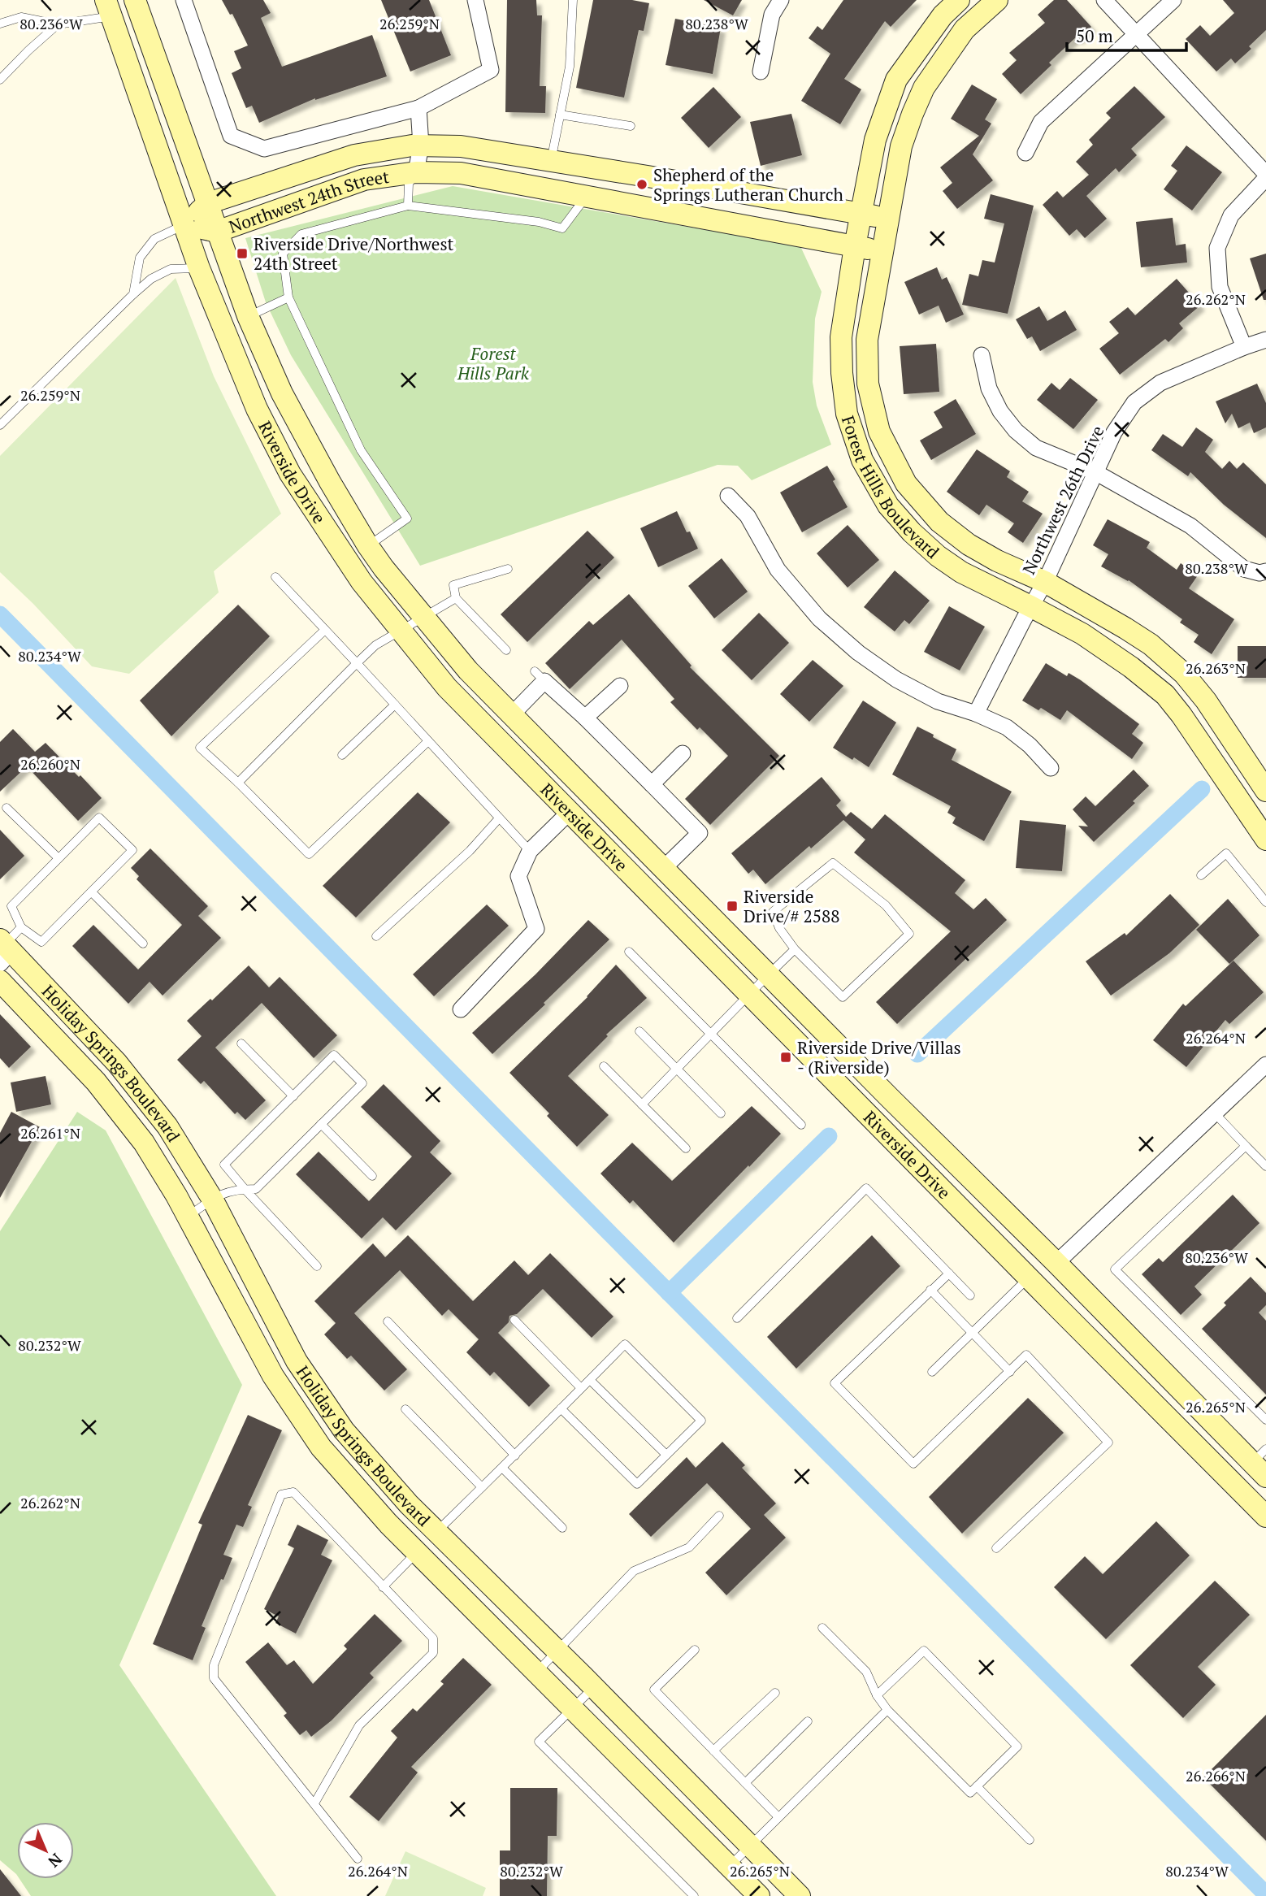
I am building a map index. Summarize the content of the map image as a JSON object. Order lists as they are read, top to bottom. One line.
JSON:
{"streets":{"street":["Northwest 24th Street","Riverside Drive","Forest Hills Boulevard","Northwest 26th Drive","Holiday Springs Boulevard"]},"crossings":[["Northwest 24th Street","Riverside Drive"],["Northwest 24th Street","Forest Hills Boulevard"],["Forest Hills Boulevard","Northwest 26th Drive"]],"parks":["Forest Hills Park"],"places":{"other":["Shepherd of the Springs Lutheran Church"],"transit":["Riverside Drive/Northwest 24th Street","Riverside Drive/# 2588","Riverside Drive/Villas - (Riverside)"]},"scale_bar":"50 m","north":"bottom right","coordinates":["26.259°N","80.236°W","80.238°W","26.262°N","80.234°W","26.263°N","26.260°N","26.264°N","26.261°N","80.232°W","26.265°N","26.266°N"]}
